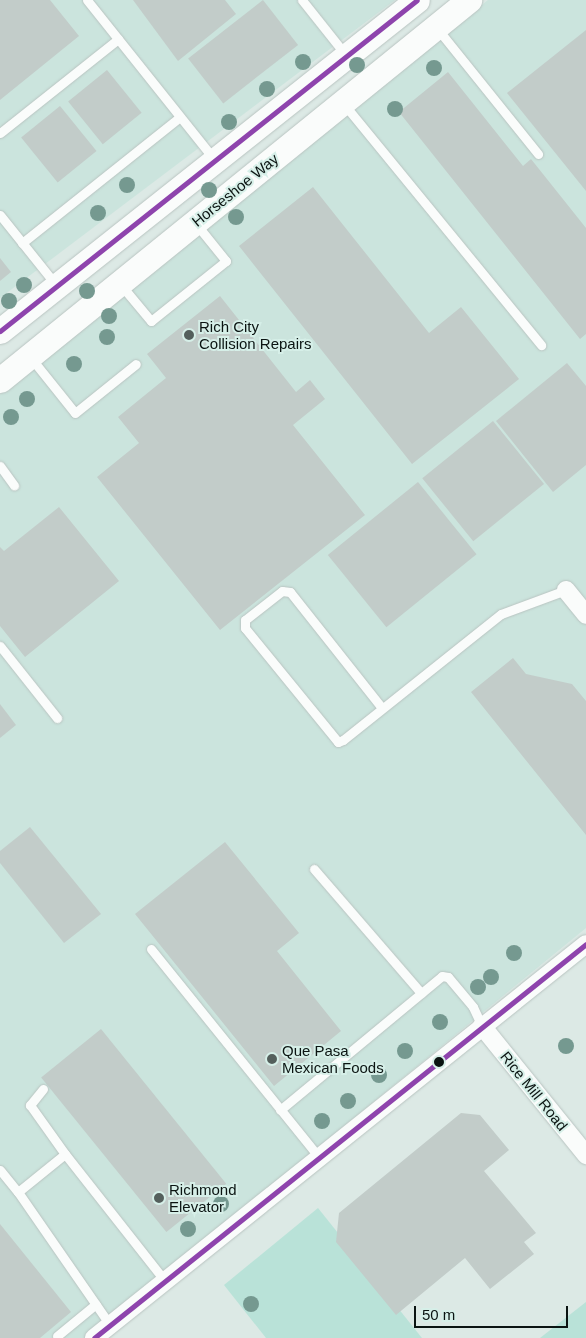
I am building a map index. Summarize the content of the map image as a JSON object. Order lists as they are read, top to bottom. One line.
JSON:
{"streets":{"street":["Horseshoe Way","Rice Mill Road"]},"places":["Rich City Collision Repairs","Que Pasa Mexican Foods","Richmond Elevator"],"scale_bar":"50 m"}
